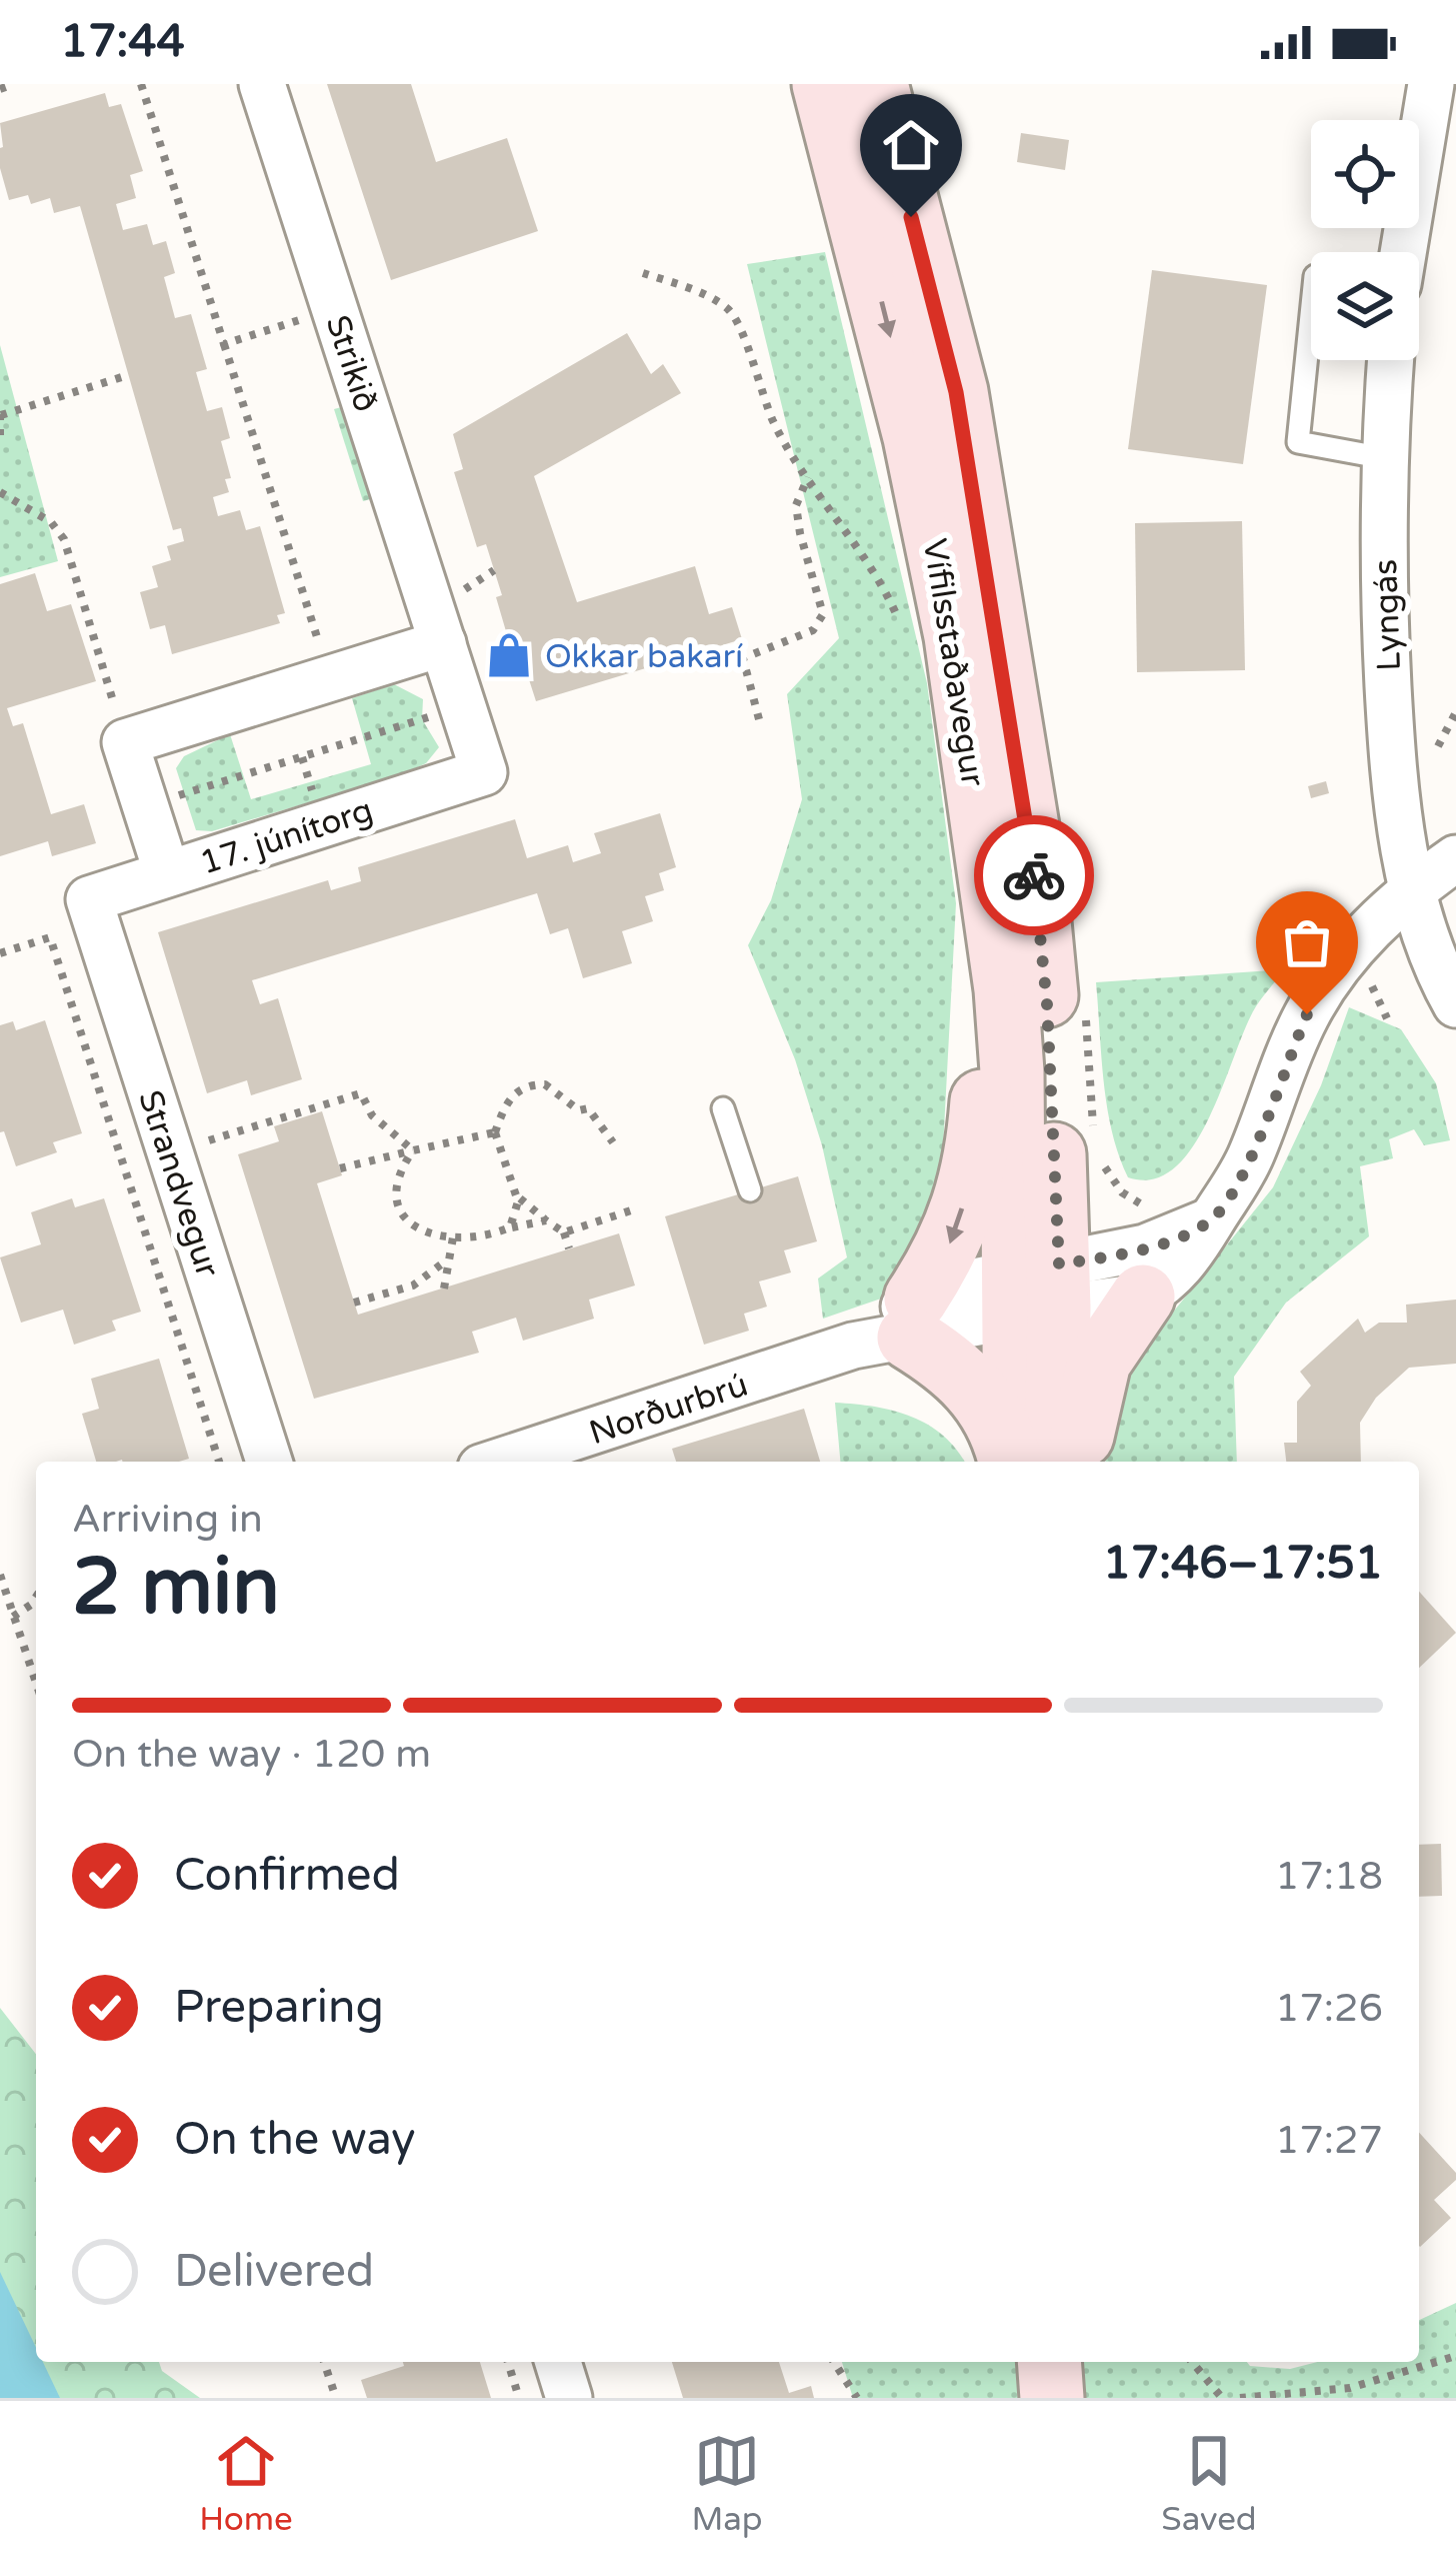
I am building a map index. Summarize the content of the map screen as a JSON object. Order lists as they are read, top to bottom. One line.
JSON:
{"streets":{"street":["Strikið","Lyngás","Vífilsstaðavegur","17. júnítorg","Strandvegur","Norðurbrú"]},"crossings":[["Strikið","17. júnítorg"],["Vífilsstaðavegur","Norðurbrú"],["17. júnítorg","Strandvegur"]],"places":{"shop":["Okkar bakarí"]},"page":{"status":"17:44","heading":["2 min","Arriving in","17:46–17:51"],"bar":"On the way · 120 m","list":[["Confirmed","17:18"],["Preparing","17:26"],["On the way","17:27"],"Delivered"],"tabs":["Home","Map","Saved"]}}
